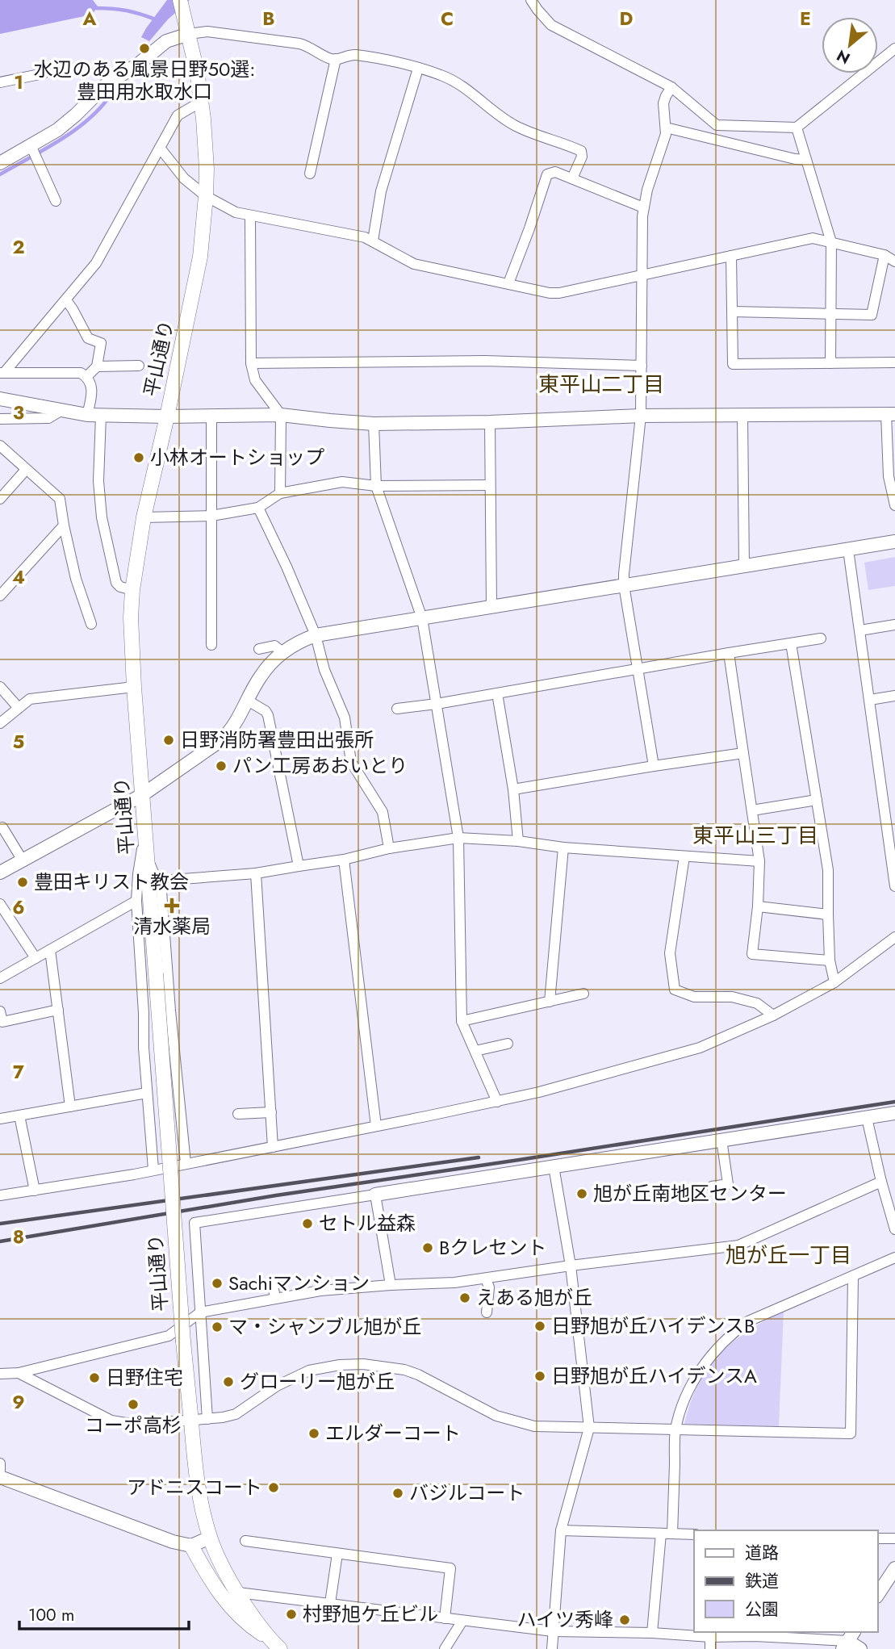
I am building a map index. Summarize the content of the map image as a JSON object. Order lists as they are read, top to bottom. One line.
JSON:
{"streets":{"main road":["平山通り"]},"districts":["東平山二丁目","東平山三丁目","旭が丘一丁目"],"places":{"other":["水辺のある風景日野50選: 豊田用水取水口","小林オートショップ","日野消防署豊田出張所","パン工房あおいとり","豊田キリスト教会","旭が丘南地区センター","セトル益森","Bクレセント","Sachiマンション","えある旭が丘","日野旭が丘ハイデンスB","マ・シャンブル旭が丘","日野旭が丘ハイデンスA","日野住宅","グローリー旭が丘","コーポ高杉","エルダーコート","アドニスコート","バジルコート","村野旭ケ丘ビル","ハイツ秀峰"],"health":["清水薬局"]},"legend":["道路","鉄道","公園"],"scale_bar":"100 m","north":"bottom left","grid":{"columns":["A","B","C","D","E"],"rows":["1","2","3","4","5","6","7","8","9"]}}
